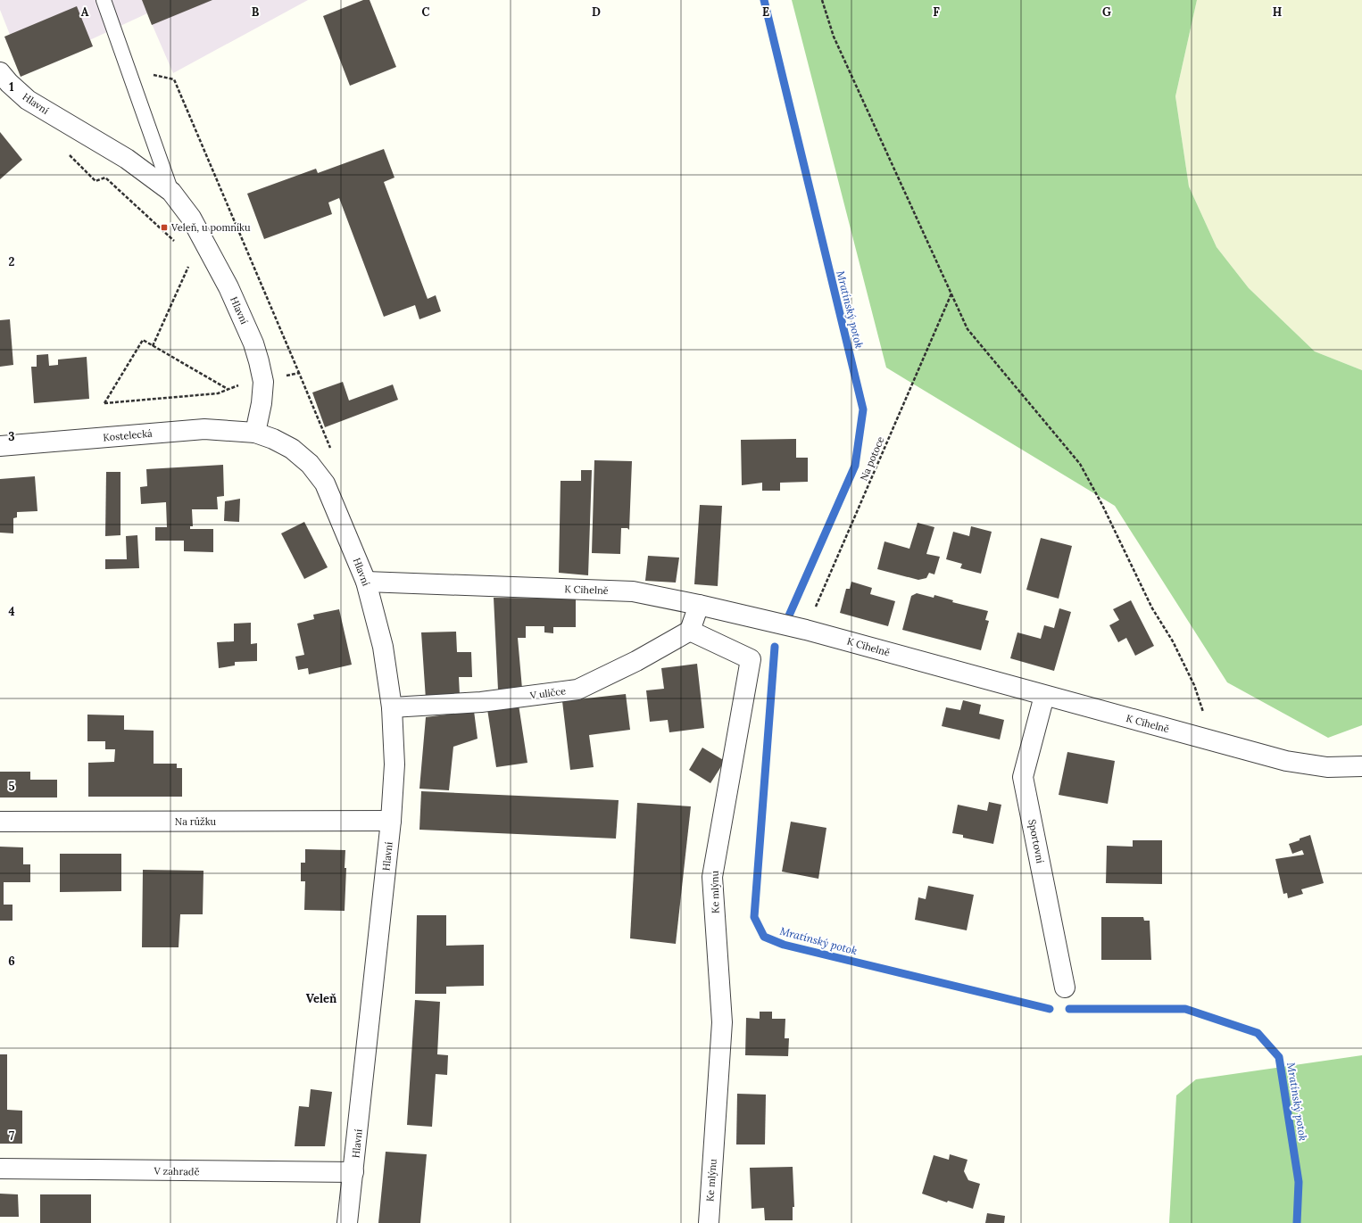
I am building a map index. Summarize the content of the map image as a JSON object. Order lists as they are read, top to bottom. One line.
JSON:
{"streets":{"street":["Hlavní","Kostelecká","K Cihelně","V uličce","Na růžku","Sportovní","Ke mlýnu","V zahradě"],"path":["Na potoce"]},"crossings":[["Hlavní","Kostelecká"],["Hlavní","K Cihelně"],["Hlavní","V uličce"],["Hlavní","Na růžku"],["Hlavní","V zahradě"],["Na potoce","K Cihelně"],["K Cihelně","Sportovní"],["V uličce","Ke mlýnu"]],"districts":["Veleň"],"water":["Mratínský potok"],"places":{"transit":["Veleň, u pomníku"]},"grid":{"columns":["A","B","C","D","E","F","G","H"],"rows":["1","2","3","4","5","6","7"]}}
